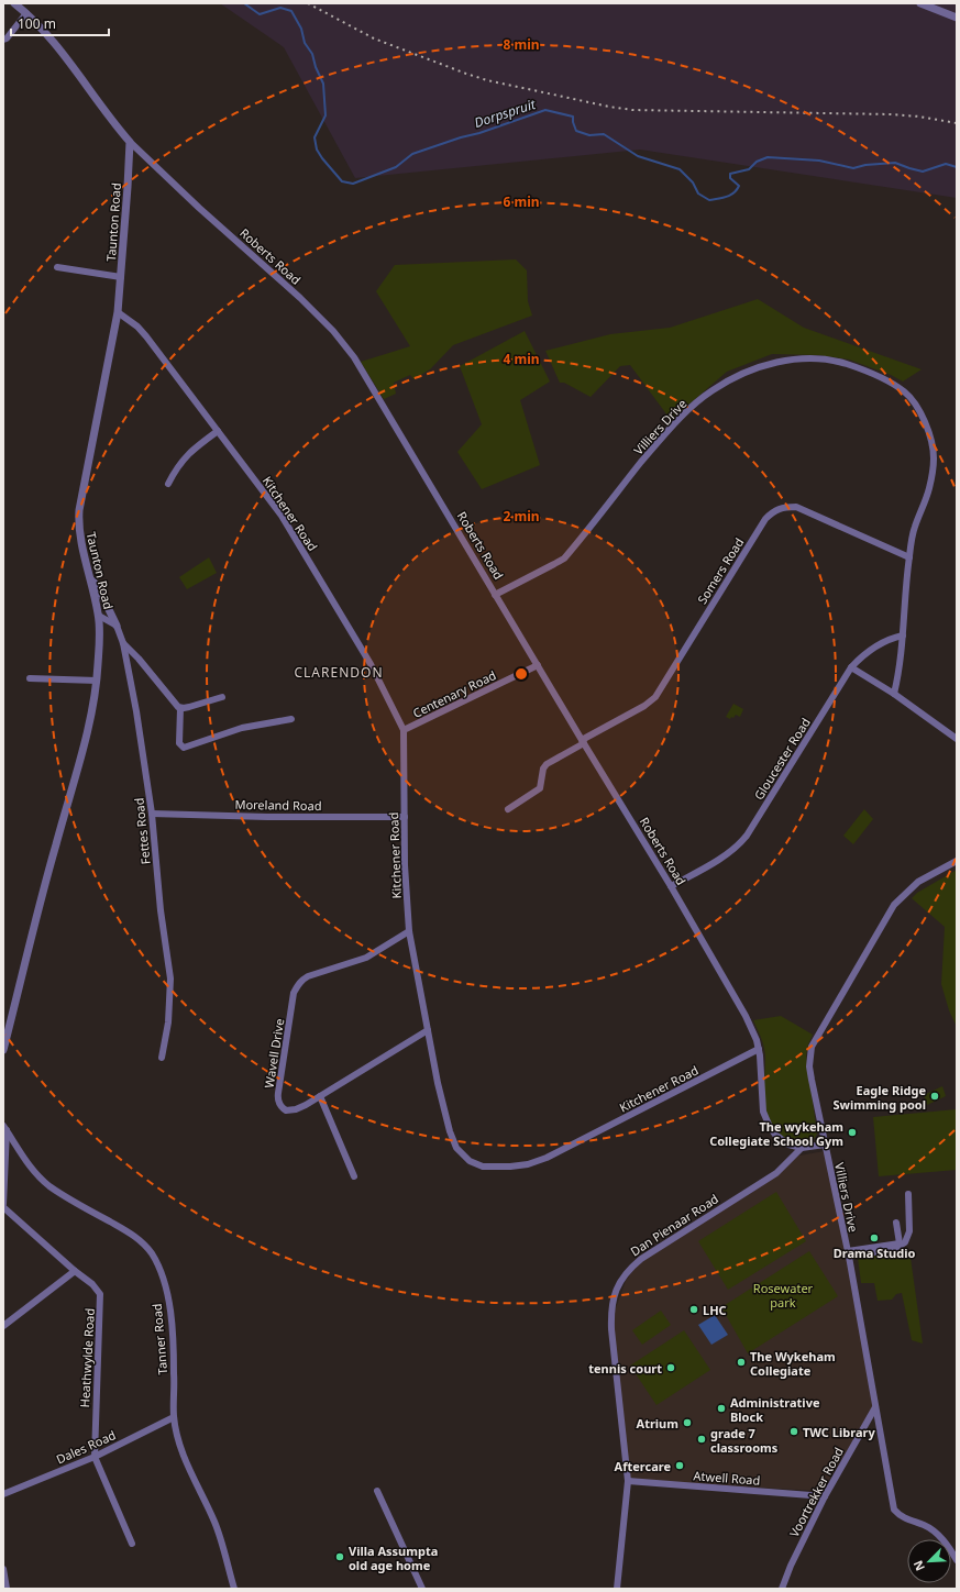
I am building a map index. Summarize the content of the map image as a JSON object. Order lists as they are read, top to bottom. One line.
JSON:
{"streets":{"street":["Taunton Road","Roberts Road","Villiers Drive","Kitchener Road","Somers Road","Centenary Road","Gloucester Road","Moreland Road","Fettes Road","Wavell Drive","Dan Pienaar Road","Tanner Road","Heathwylde Road","Dales Road","Atwell Road","Voortrekker Road"]},"crossings":[["Taunton Road","Roberts Road"],["Taunton Road","Kitchener Road"],["Roberts Road","Villiers Drive"],["Roberts Road","Kitchener Road"],["Roberts Road","Somers Road"],["Roberts Road","Centenary Road"],["Roberts Road","Gloucester Road"],["Roberts Road","Dan Pienaar Road"],["Villiers Drive","Somers Road"],["Villiers Drive","Gloucester Road"],["Villiers Drive","Voortrekker Road"],["Kitchener Road","Centenary Road"],["Kitchener Road","Moreland Road"],["Kitchener Road","Wavell Drive"],["Moreland Road","Fettes Road"],["Dan Pienaar Road","Atwell Road"],["Tanner Road","Dales Road"],["Heathwylde Road","Dales Road"],["Atwell Road","Voortrekker Road"]],"districts":["CLARENDON"],"water":["Dorpspruit"],"parks":["Rosewater park"],"places":["Eagle Ridge Swimming pool","The wykeham Collegiate School Gym","Drama Studio","LHC","The Wykeham Collegiate","tennis court","Administrative Block","Atrium","TWC Library","grade 7 classrooms","Aftercare","Villa Assumpta old age home"],"scale_bar":"100 m","north":"bottom left","rings":["8 min","6 min","4 min","2 min"]}
